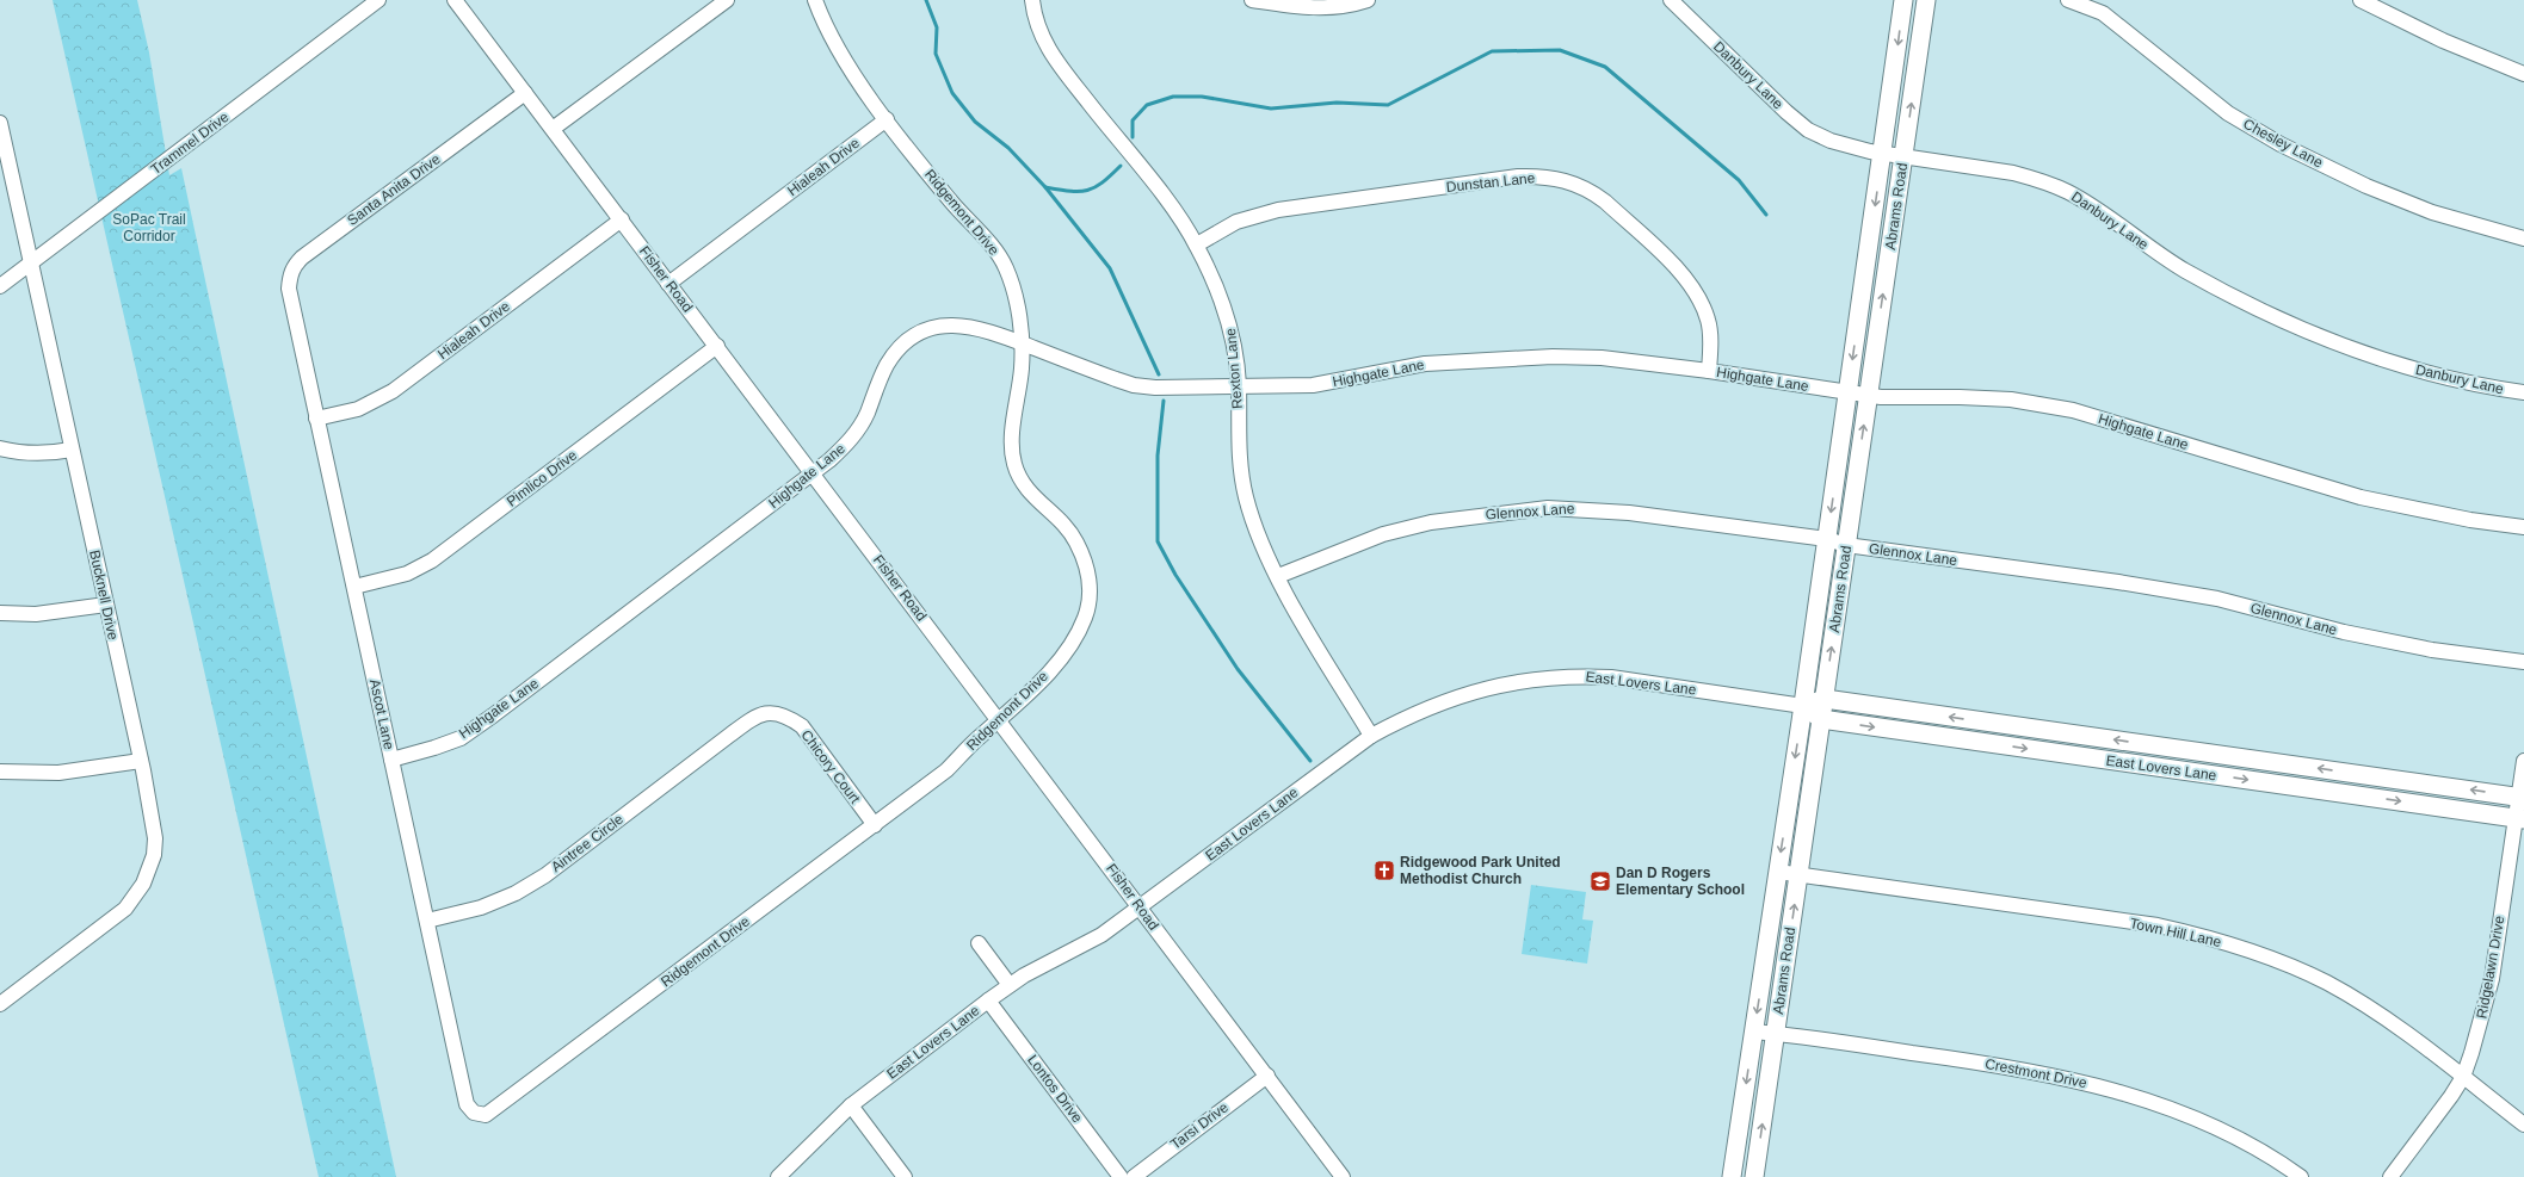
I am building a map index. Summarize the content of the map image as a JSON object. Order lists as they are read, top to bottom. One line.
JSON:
{"streets":{"main road":["Abrams Road","East Lovers Lane"],"street":["Danbury Lane","Trammel Drive","Chesley Lane","Hialeah Drive","Dunstan Lane","Santa Anita Drive","Ridgemont Drive","Fisher Road","Rexton Lane","Highgate Lane","Pimlico Drive","Glennox Lane","Bucknell Drive","Ascot Lane","Chicory Court","Aintree Circle","Town Hill Lane","Ridgelawn Drive","Crestmont Drive","Lontos Drive","Tarsi Drive"]},"crossings":[["Danbury Lane","Abrams Road"],["Trammel Drive","Bucknell Drive"],["Hialeah Drive","Ridgemont Drive"],["Hialeah Drive","Fisher Road"],["Hialeah Drive","Ascot Lane"],["Dunstan Lane","Rexton Lane"],["Dunstan Lane","Highgate Lane"],["Santa Anita Drive","Fisher Road"],["Santa Anita Drive","Ascot Lane"],["Abrams Road","Highgate Lane"],["Abrams Road","Glennox Lane"],["Abrams Road","East Lovers Lane"],["Abrams Road","Town Hill Lane"],["Abrams Road","Crestmont Drive"],["Ridgemont Drive","Fisher Road"],["Ridgemont Drive","Highgate Lane"],["Ridgemont Drive","Ascot Lane"],["Ridgemont Drive","Chicory Court"],["Fisher Road","Highgate Lane"],["Fisher Road","Pimlico Drive"],["Fisher Road","East Lovers Lane"],["Fisher Road","Tarsi Drive"],["Rexton Lane","Highgate Lane"],["Rexton Lane","Glennox Lane"],["Rexton Lane","East Lovers Lane"],["Highgate Lane","Ascot Lane"],["Pimlico Drive","Ascot Lane"],["East Lovers Lane","Ridgelawn Drive"],["East Lovers Lane","Lontos Drive"],["Ascot Lane","Aintree Circle"],["Chicory Court","Aintree Circle"],["Town Hill Lane","Ridgelawn Drive"]],"parks":["SoPac Trail Corridor"],"places":{"church":["Ridgewood Park United Methodist Church"],"school or university":["Dan D Rogers Elementary School"]}}
